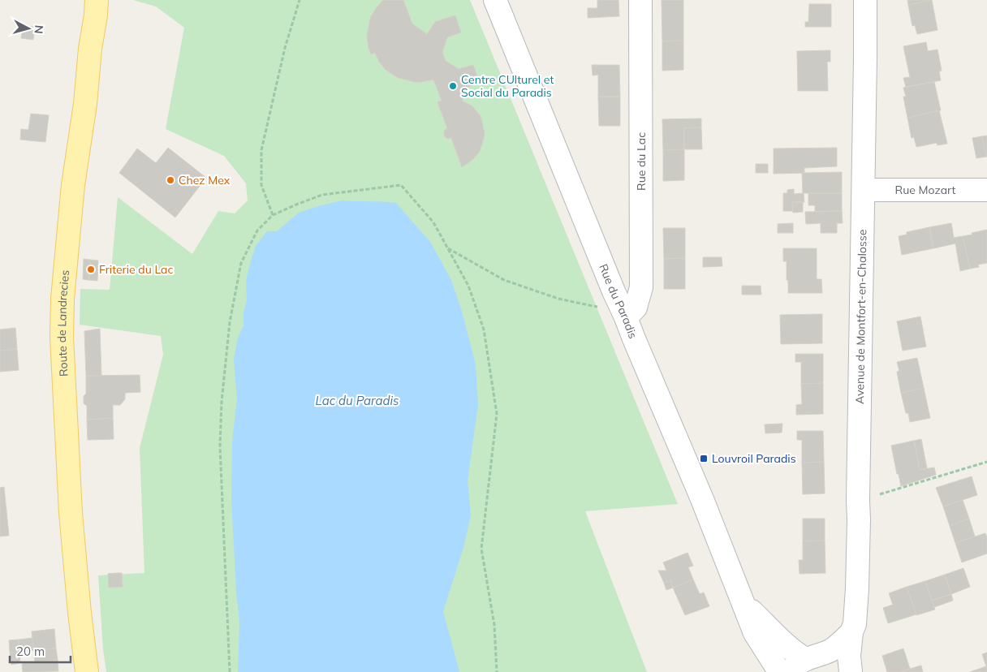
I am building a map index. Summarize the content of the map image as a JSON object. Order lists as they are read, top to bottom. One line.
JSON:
{"streets":{"main road":["Route de Landrecies"],"street":["Rue du Lac","Rue Mozart","Rue du Paradis","Avenue de Montfort-en-Chalosse"]},"crossings":[["Rue du Lac","Rue du Paradis"],["Rue Mozart","Avenue de Montfort-en-Chalosse"],["Rue du Paradis","Avenue de Montfort-en-Chalosse"]],"water":["Lac du Paradis"],"places":{"other":["Centre CUlturel et Social du Paradis","Chez Mex","Friterie du Lac"],"transit":["Louvroil Paradis"]},"scale_bar":"20 m","north":"right"}
